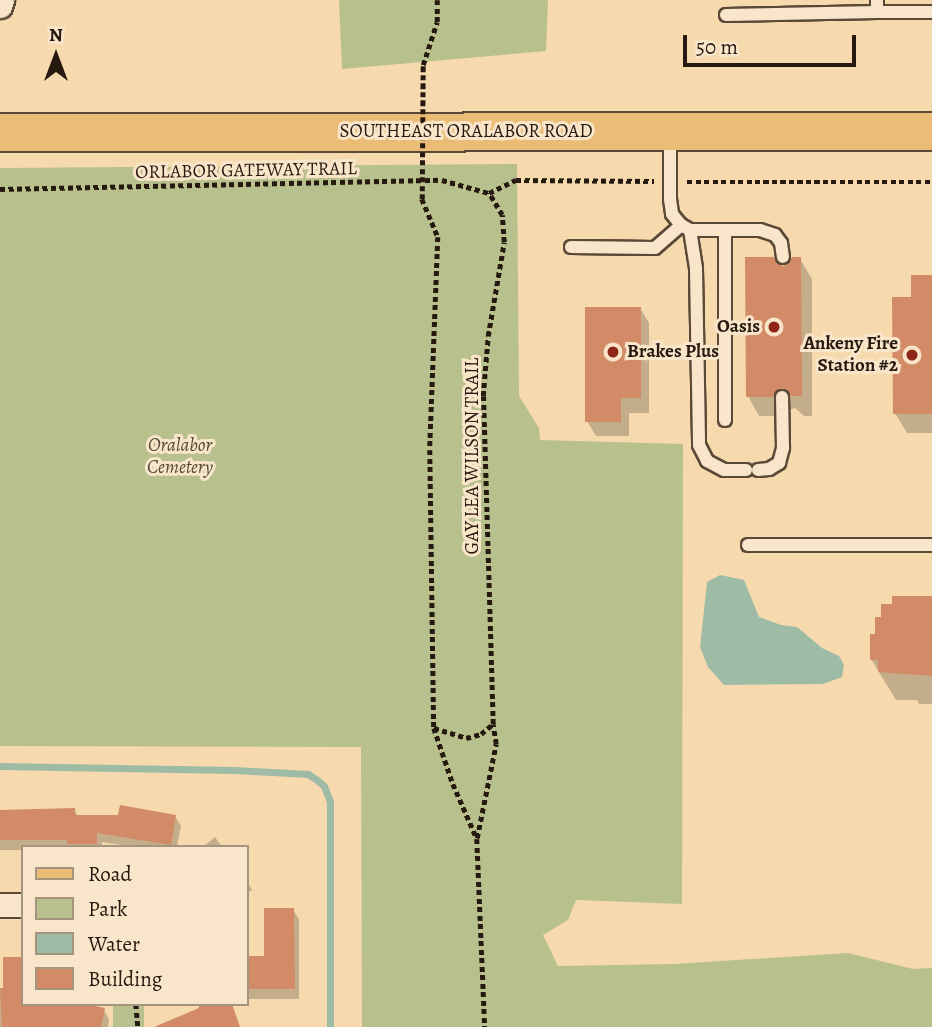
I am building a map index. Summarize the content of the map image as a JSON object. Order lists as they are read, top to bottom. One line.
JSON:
{"streets":{"main road":["SOUTHEAST ORALABOR ROAD"],"path":["ORLABOR GATEWAY TRAIL","GAY LEA WILSON TRAIL"]},"crossings":[["ORLABOR GATEWAY TRAIL","GAY LEA WILSON TRAIL"]],"parks":["Oralabor Cemetery"],"places":["Oasis","Brakes Plus","Ankeny Fire Station #2"],"legend":["Road","Park","Water","Building"],"scale_bar":"50 m","north":"top"}
